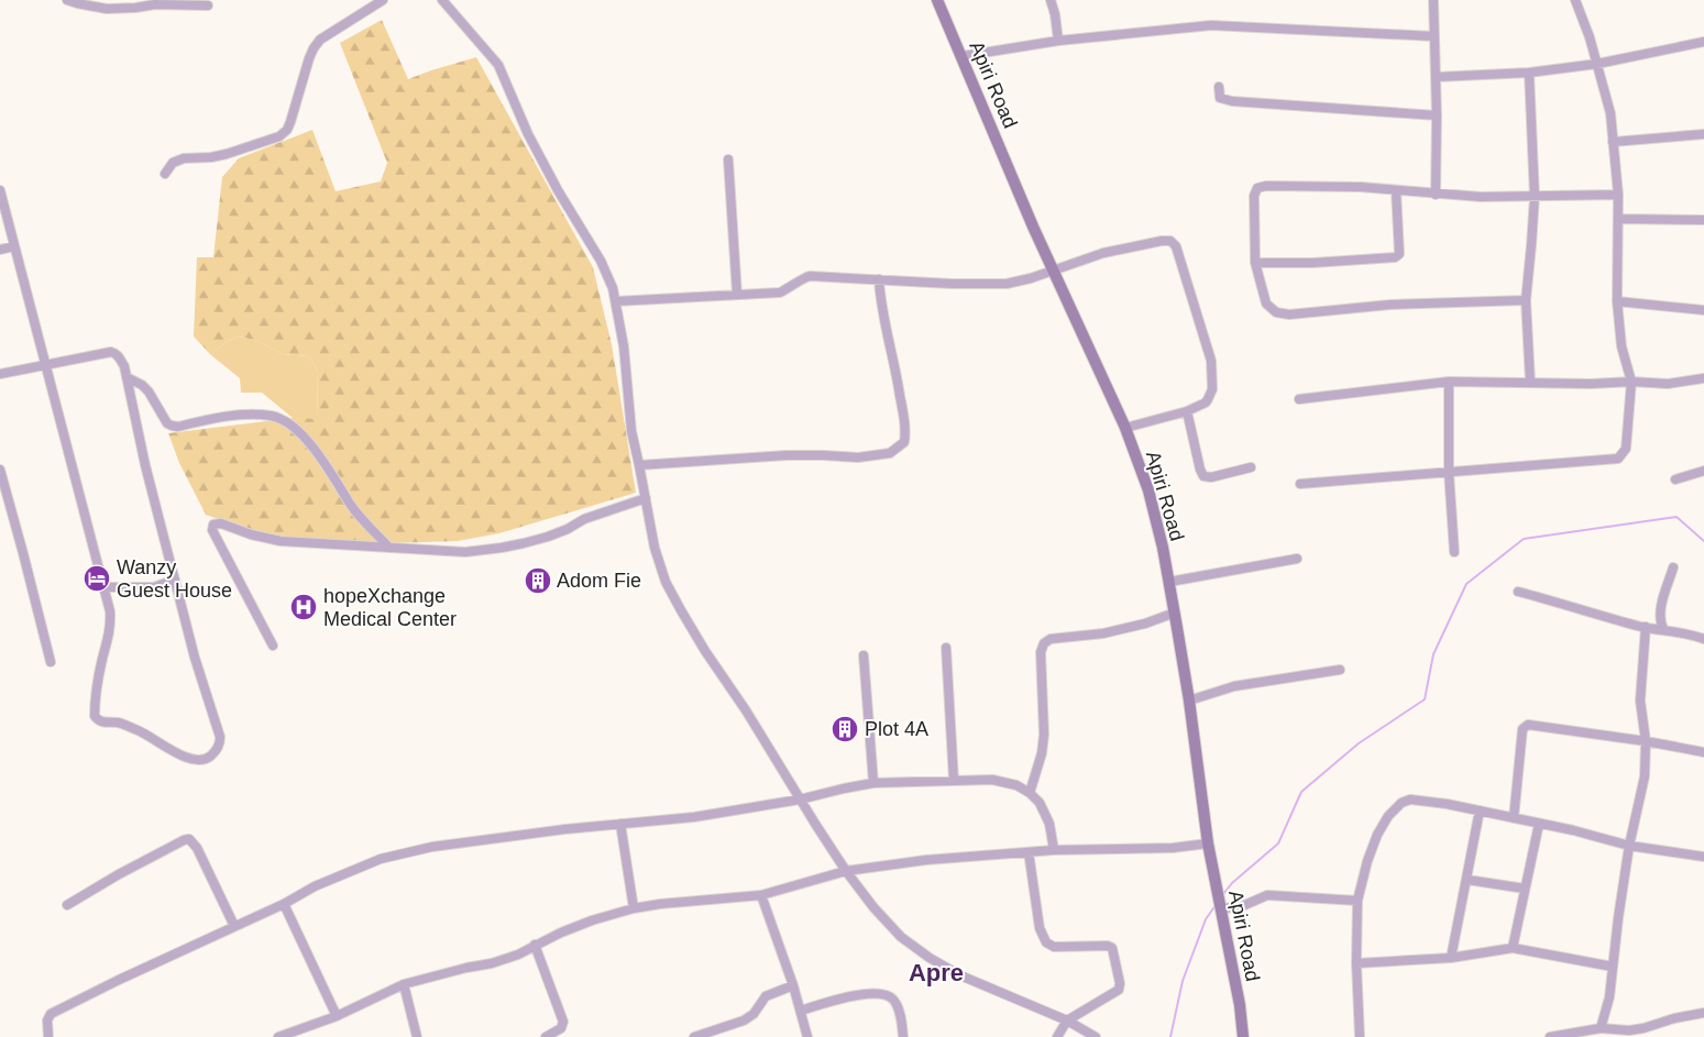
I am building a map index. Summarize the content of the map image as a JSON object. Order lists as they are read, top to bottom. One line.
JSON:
{"streets":{"street":["Apiri Road"]},"districts":["Apre"],"places":{"hotel":["Wanzy Guest House"],"building":["Adom Fie","Plot 4A"],"hospital":["hopeXchange Medical Center"]}}
